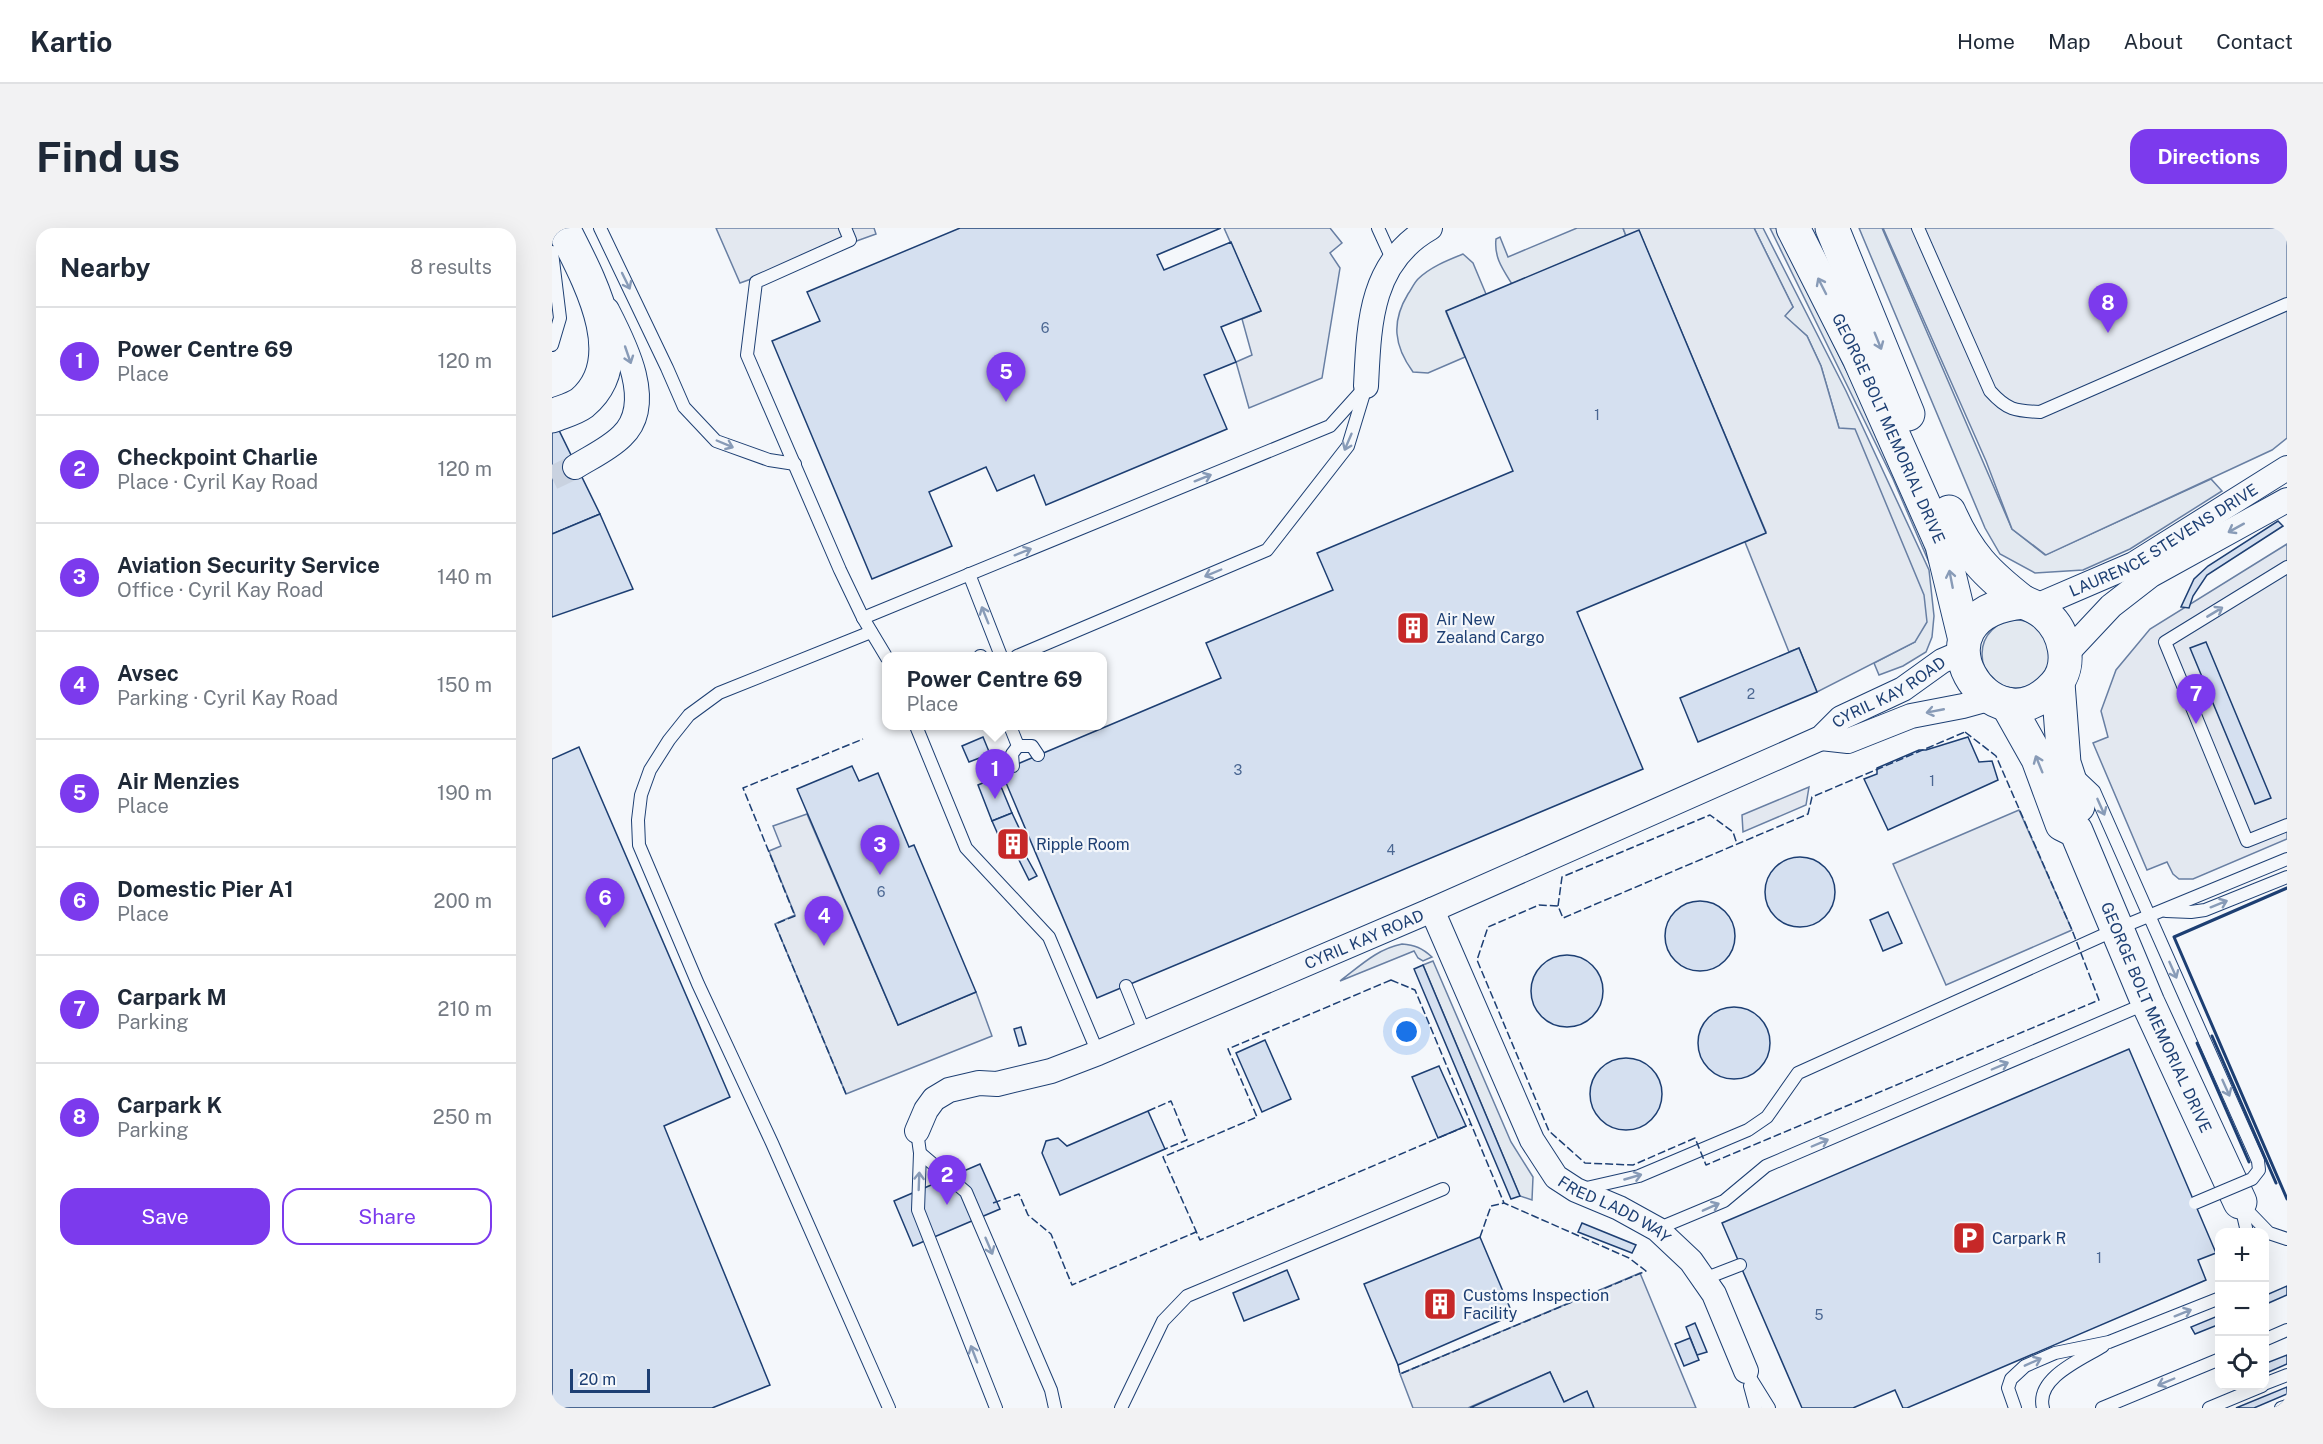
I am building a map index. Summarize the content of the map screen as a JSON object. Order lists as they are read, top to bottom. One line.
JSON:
{"streets":{"street":["GEORGE BOLT MEMORIAL DRIVE","LAURENCE STEVENS DRIVE","CYRIL KAY ROAD","FRED LADD WAY"]},"crossings":[["GEORGE BOLT MEMORIAL DRIVE","LAURENCE STEVENS DRIVE"],["GEORGE BOLT MEMORIAL DRIVE","CYRIL KAY ROAD"],["LAURENCE STEVENS DRIVE","CYRIL KAY ROAD"],["CYRIL KAY ROAD","FRED LADD WAY"]],"places":{"building":["Air New Zealand Cargo","Ripple Room","Customs Inspection Facility"],"parking":["Carpark R"]},"house_numbers":["6","1","2","3","1","4","6","1","5"],"scale_bar":"20 m","page":{"header":"Kartio","nav":["Home","Map","About","Contact"],"buttons":["Directions",["Save","Share"]],"title":"Find us","heading":["Nearby","8 results"],"pins":["8","5","7","1","3","6","4","2"],"list":[{"mark":"1","name":"Power Centre 69","note":"Place","value":"120 m"},{"mark":"2","name":"Checkpoint Charlie","note":"Place · Cyril Kay Road","value":"120 m"},{"mark":"3","name":"Aviation Security Service","note":"Office · Cyril Kay Road","value":"140 m"},{"mark":"4","name":"Avsec","note":"Parking · Cyril Kay Road","value":"150 m"},{"mark":"5","name":"Air Menzies","note":"Place","value":"190 m"},{"mark":"6","name":"Domestic Pier A1","note":"Place","value":"200 m"},{"mark":"7","name":"Carpark M","note":"Parking","value":"210 m"},{"mark":"8","name":"Carpark K","note":"Parking","value":"250 m"}],"popup":["Power Centre 69","Place"],"map_buttons":["+","−"],"scale":"20 m"}}
